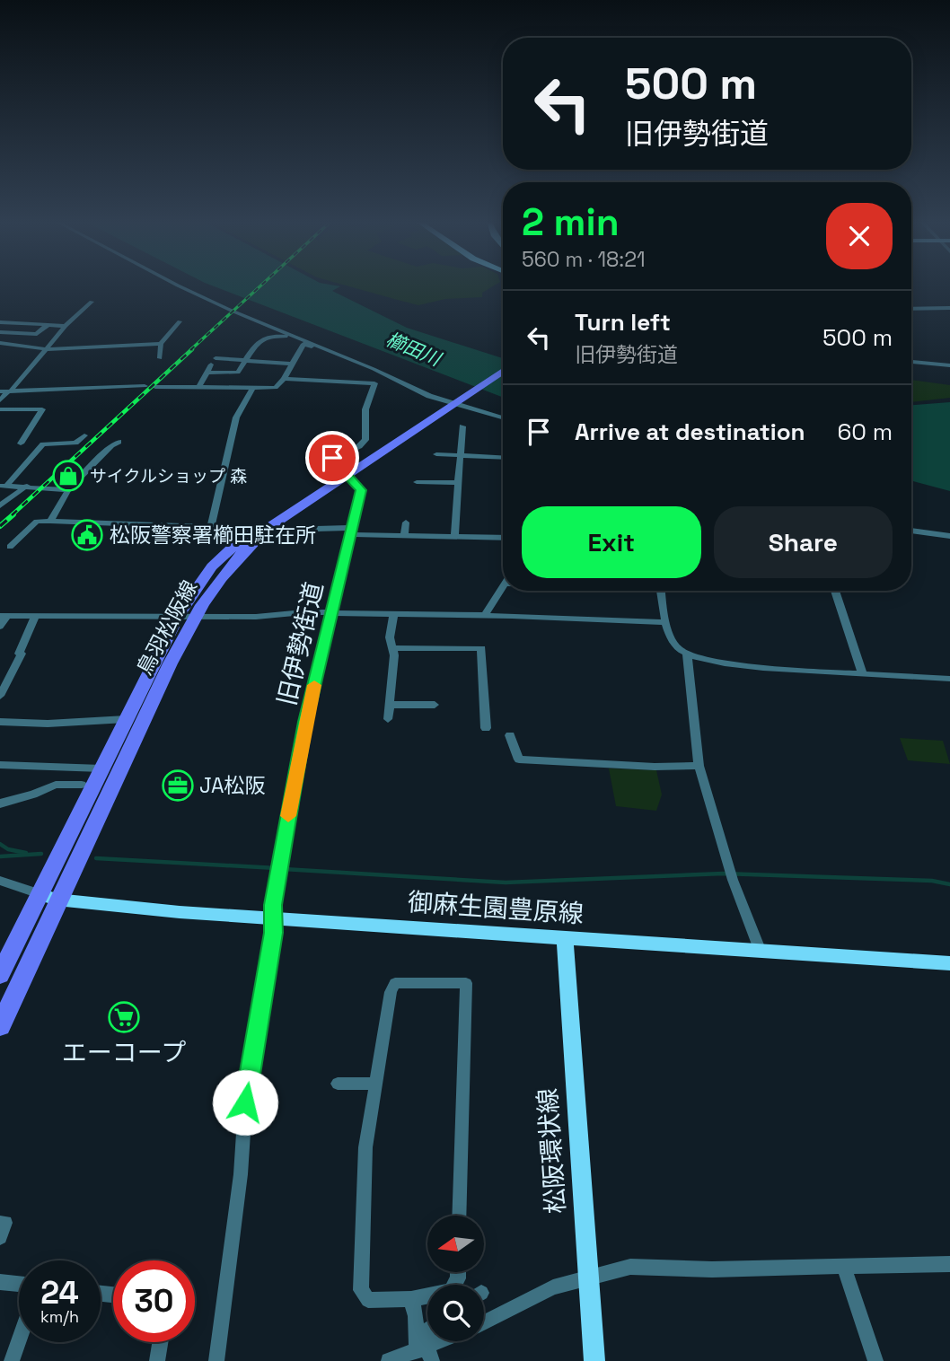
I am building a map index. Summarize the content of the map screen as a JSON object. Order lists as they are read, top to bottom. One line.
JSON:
{"streets":{"main road":["鳥羽松阪線","御麻生園豊原線","松阪環状線"],"street":["旧伊勢街道"]},"crossings":[["鳥羽松阪線","旧伊勢街道"],["鳥羽松阪線","御麻生園豊原線"],["旧伊勢街道","御麻生園豊原線"],["御麻生園豊原線","松阪環状線"]],"water":["櫛田川"],"places":{"shop":["サイクルショップ 森"],"public building":["松阪警察署櫛田駐在所"],"office":["JA松阪"],"supermarket":["エーコープ"]},"north":"left","page":{"turn":["500 m","旧伊勢街道"],"heading":["2 min","560 m · 18:21"],"list":[{"name":"Turn left","note":"旧伊勢街道","value":"500 m"},{"name":"Arrive at destination","value":"60 m"}],"buttons":["Exit","Share"],"speed":"24 km/h","limit":"30"}}
